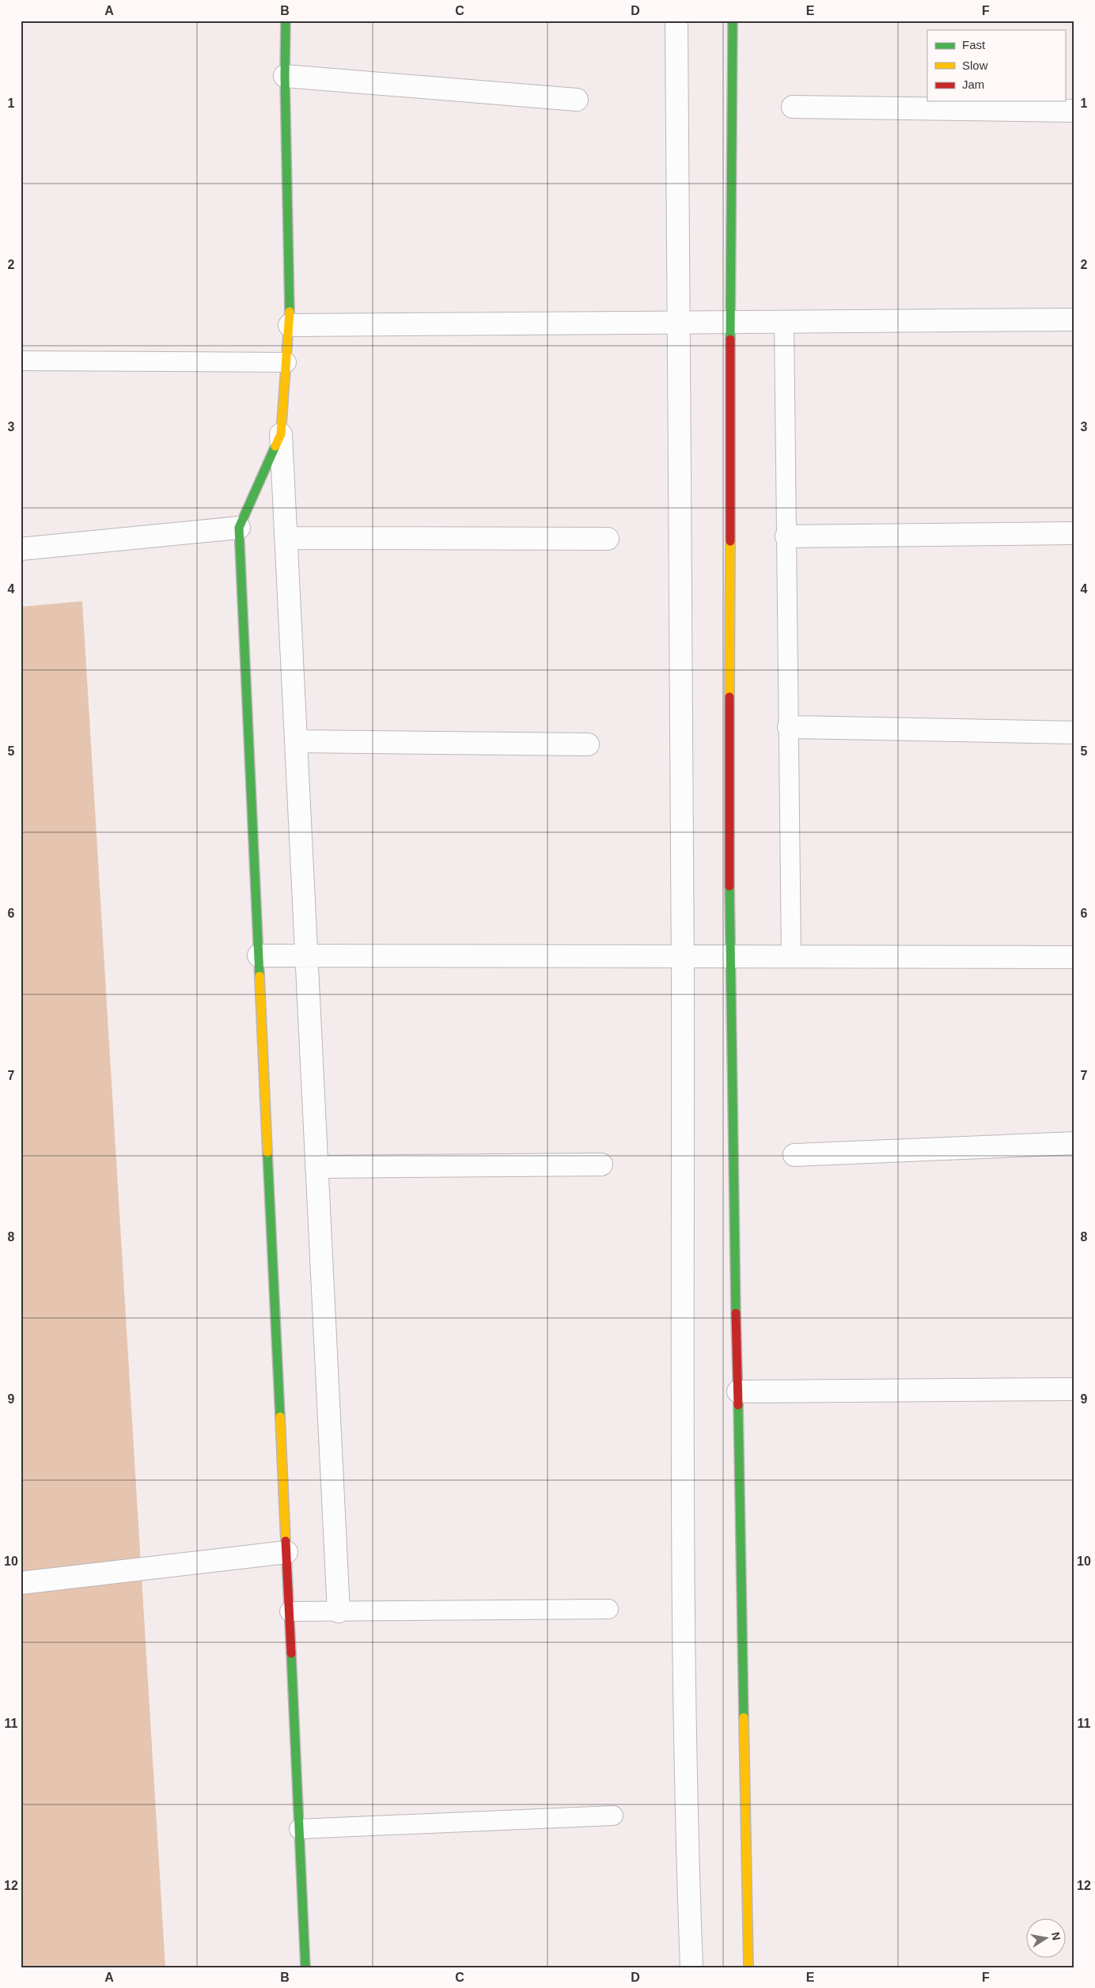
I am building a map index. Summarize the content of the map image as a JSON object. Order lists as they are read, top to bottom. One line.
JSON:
{"legend":["Fast","Slow","Jam"],"north":"right","grid":{"columns":["A","B","C","D","E","F"],"rows":["1","2","3","4","5","6","7","8","9","10","11","12"]}}
